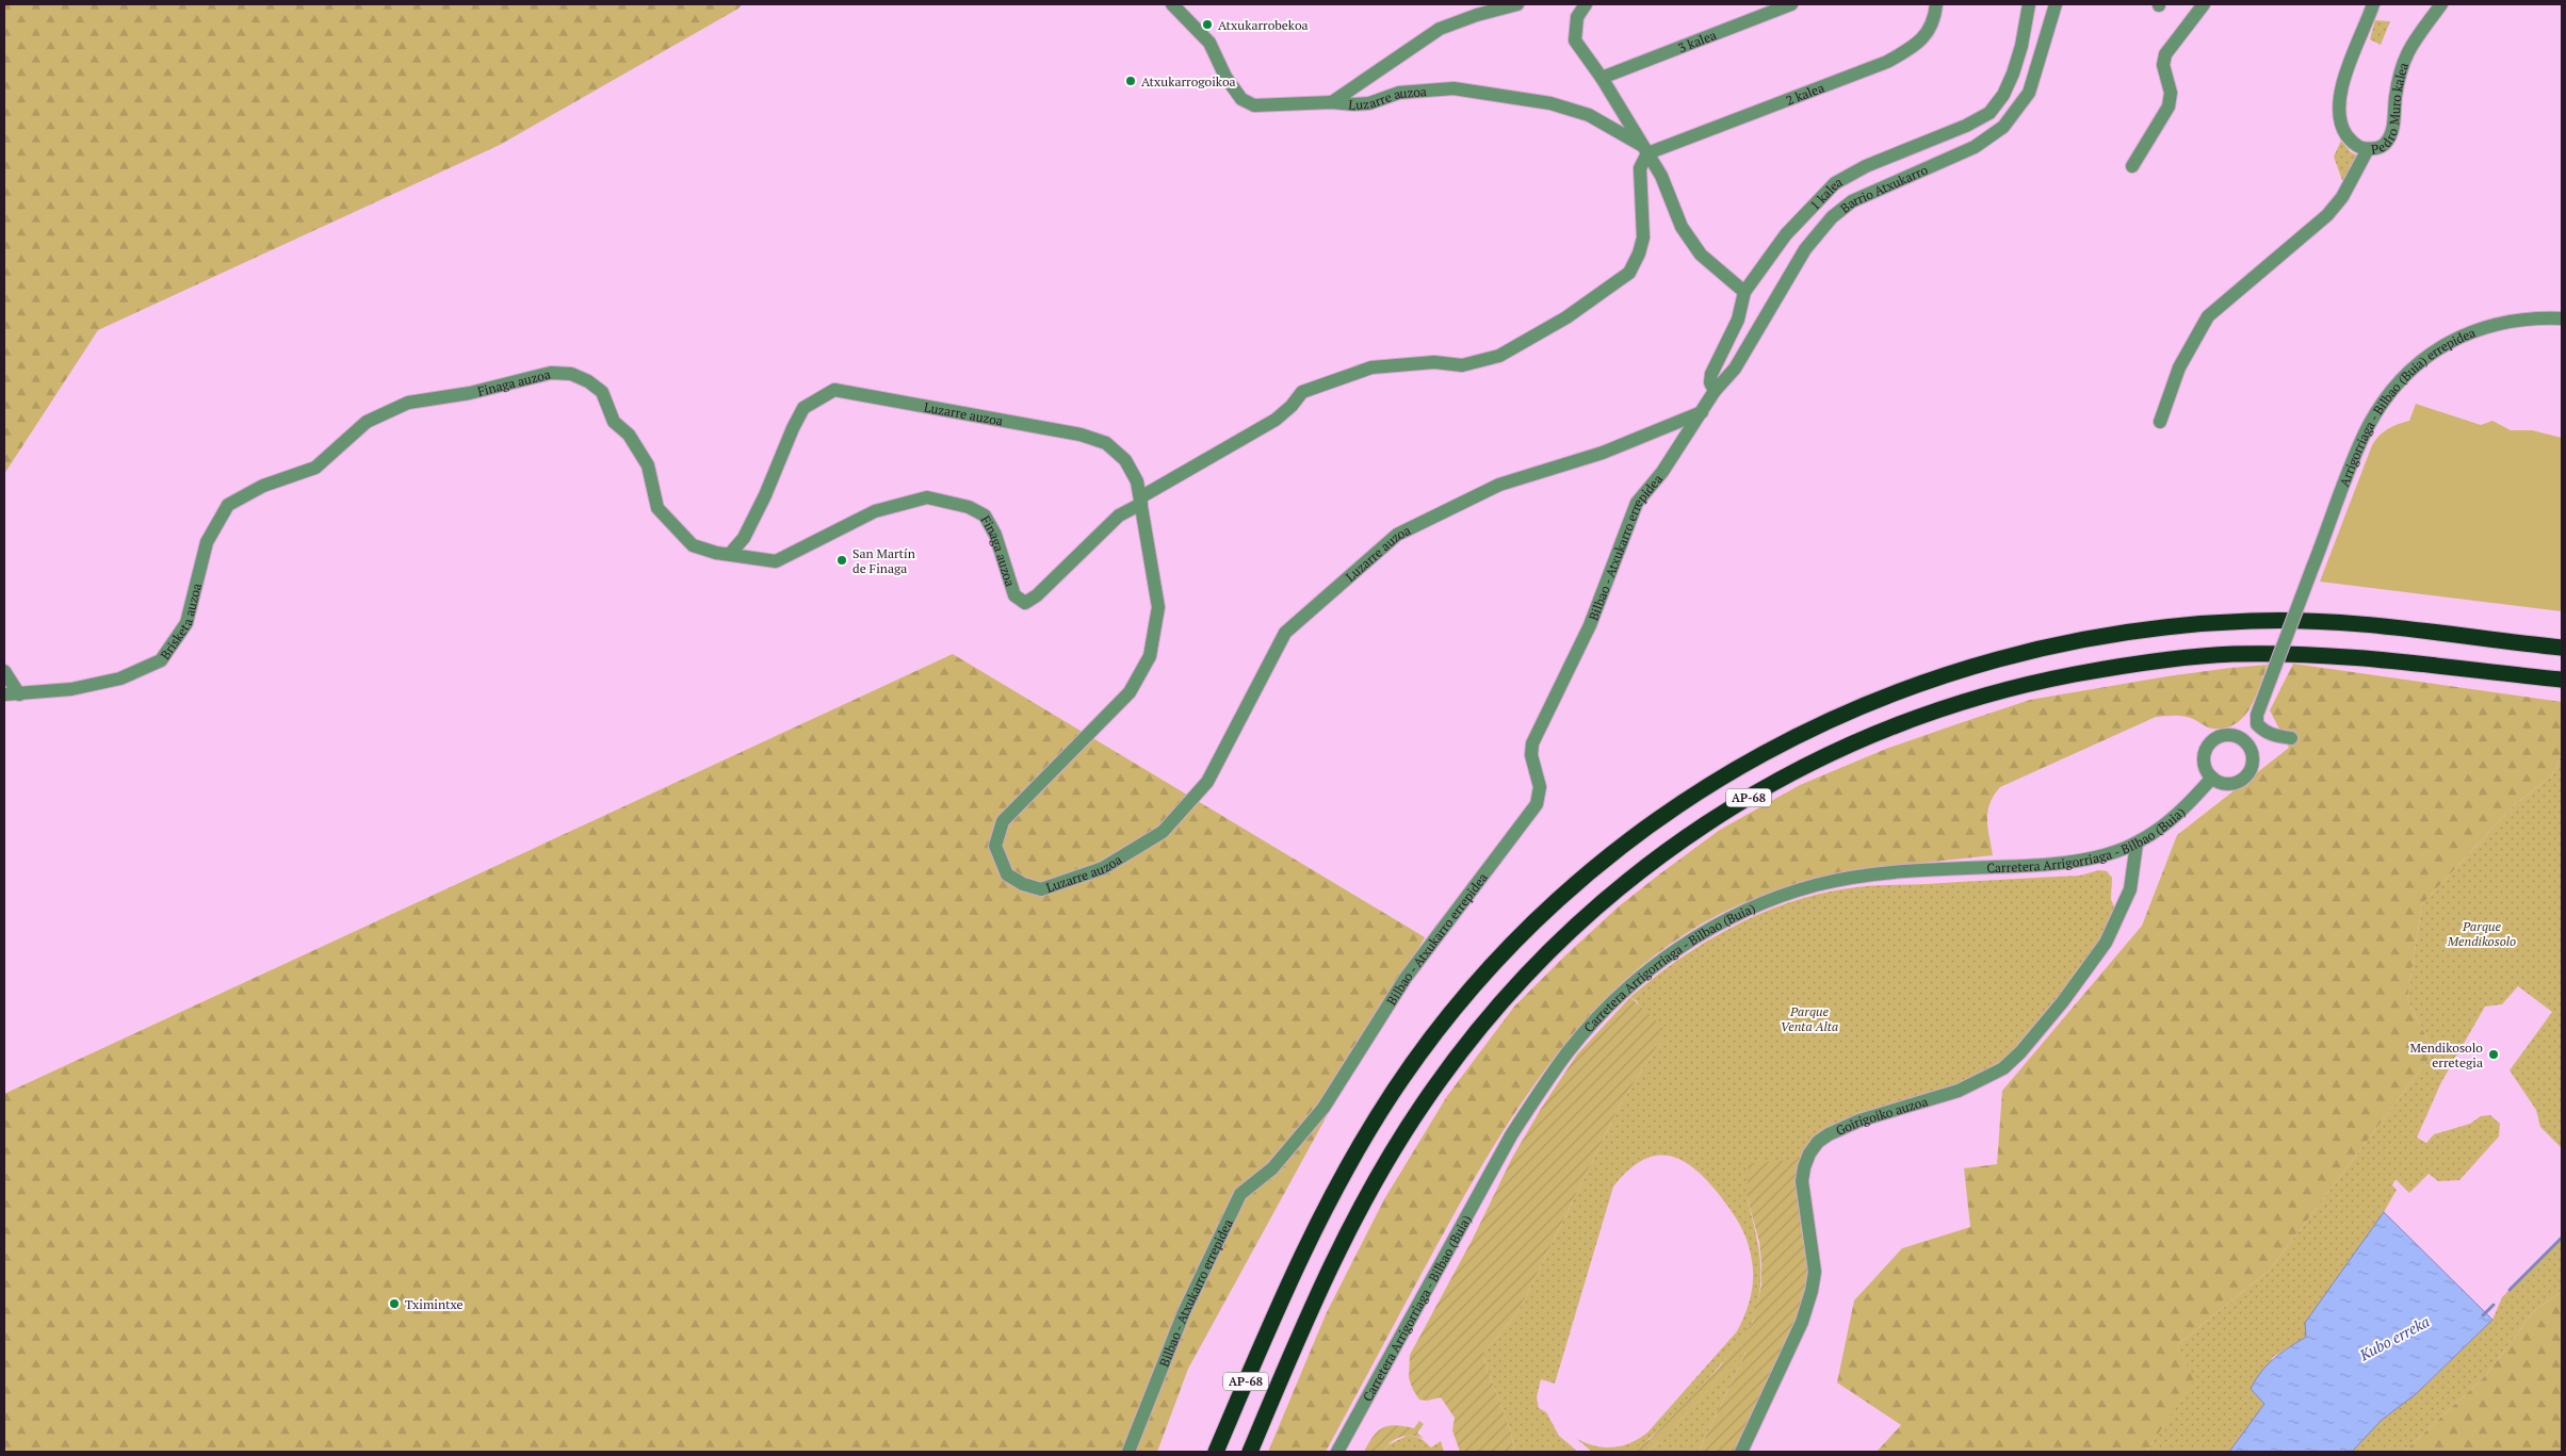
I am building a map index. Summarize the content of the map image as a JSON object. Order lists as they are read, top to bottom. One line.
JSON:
{"streets":{"highway":["AP-68"],"street":["3 kalea","2 kalea","Luzarre auzoa","Pedro Muro kalea","Barrio Atxukarro","1 kalea","Finaga auzoa","Arrigorriaga - Bilbao (Buia) errepidea","Bilbao - Atxukarro errepidea","Brisketa auzoa","Carretera Arrigorriaga - Bilbao (Buia)","Goirigoiko auzoa"]},"crossings":[["2 kalea","Luzarre auzoa"],["Luzarre auzoa","Barrio Atxukarro"],["Luzarre auzoa","Finaga auzoa"],["Luzarre auzoa","Bilbao - Atxukarro errepidea"],["Barrio Atxukarro","Bilbao - Atxukarro errepidea"],["Finaga auzoa","Brisketa auzoa"],["Carretera Arrigorriaga - Bilbao (Buia)","Goirigoiko auzoa"]],"water":["Kubo erreka"],"parks":["Parque Mendikosolo","Parque Venta Alta"],"places":["Atxukarrobekoa","Atxukarrogoikoa","San Martín de Finaga","Mendikosolo erretegia","Tximintxe"]}
